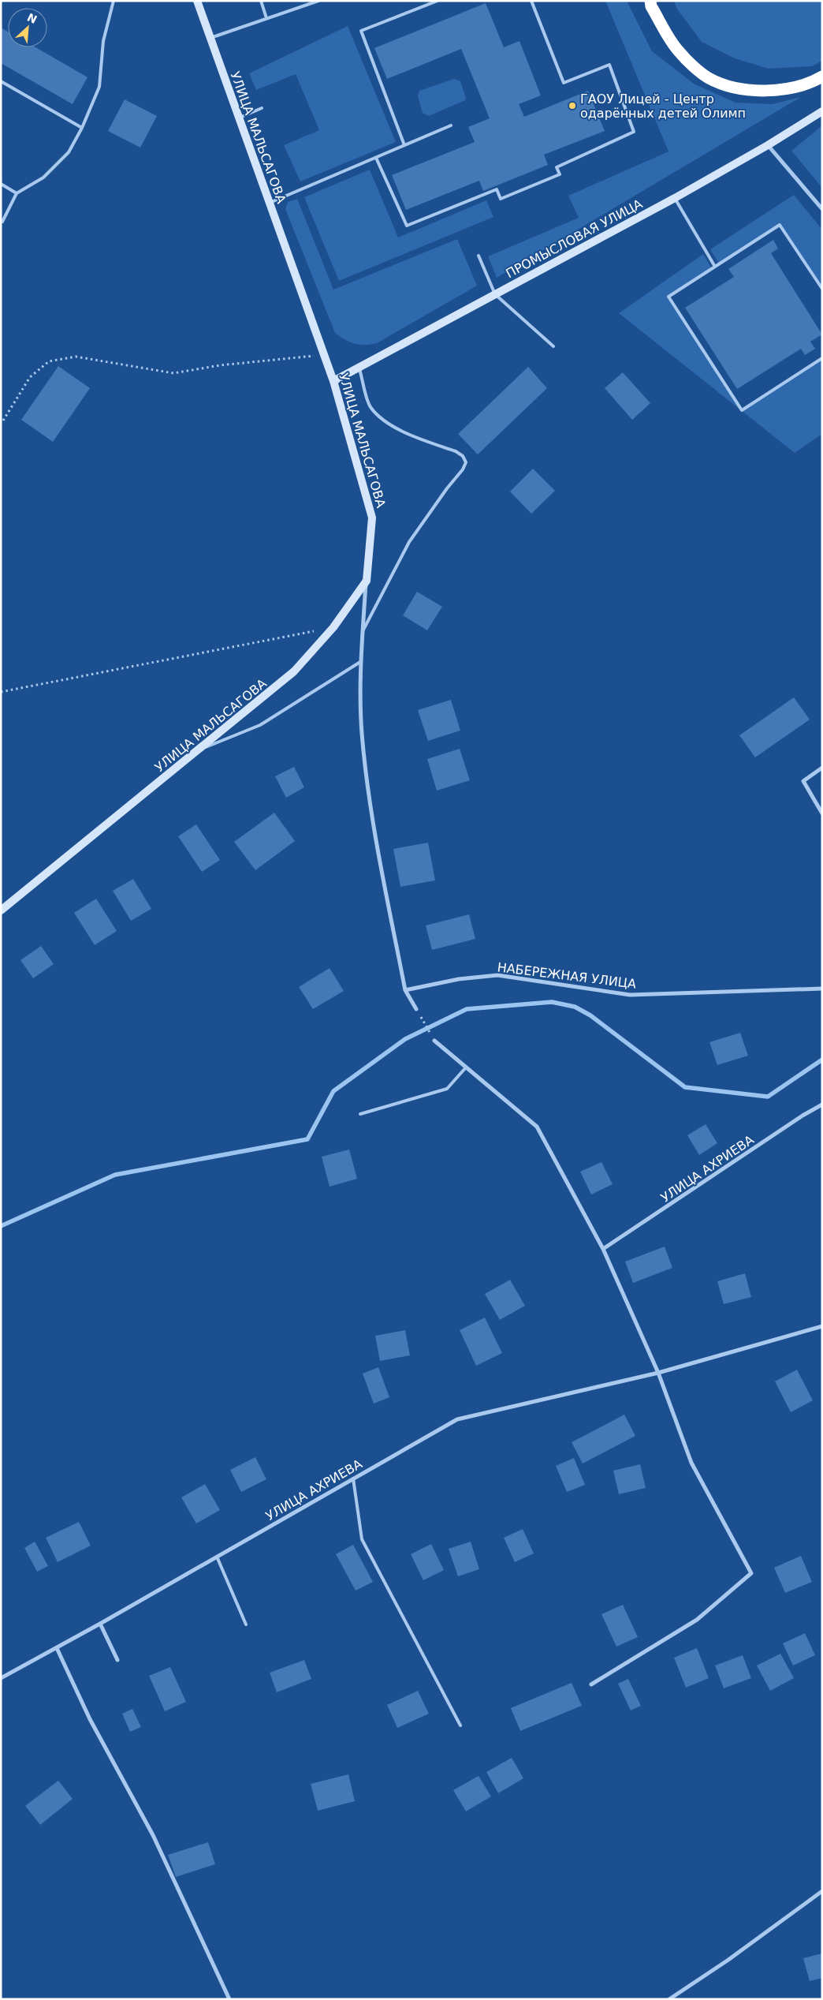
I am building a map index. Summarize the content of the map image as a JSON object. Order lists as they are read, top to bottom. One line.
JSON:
{"streets":{"street":["УЛИЦА МАЛЬСАГОВА","ПРОМЫСЛОВАЯ УЛИЦА","НАБЕРЕЖНАЯ УЛИЦА","УЛИЦА АХРИЕВА"]},"crossings":[["УЛИЦА МАЛЬСАГОВА","ПРОМЫСЛОВАЯ УЛИЦА"]],"places":["ГАОУ Лицей - Центр одарённых детей Олимп"],"north":"top right"}
